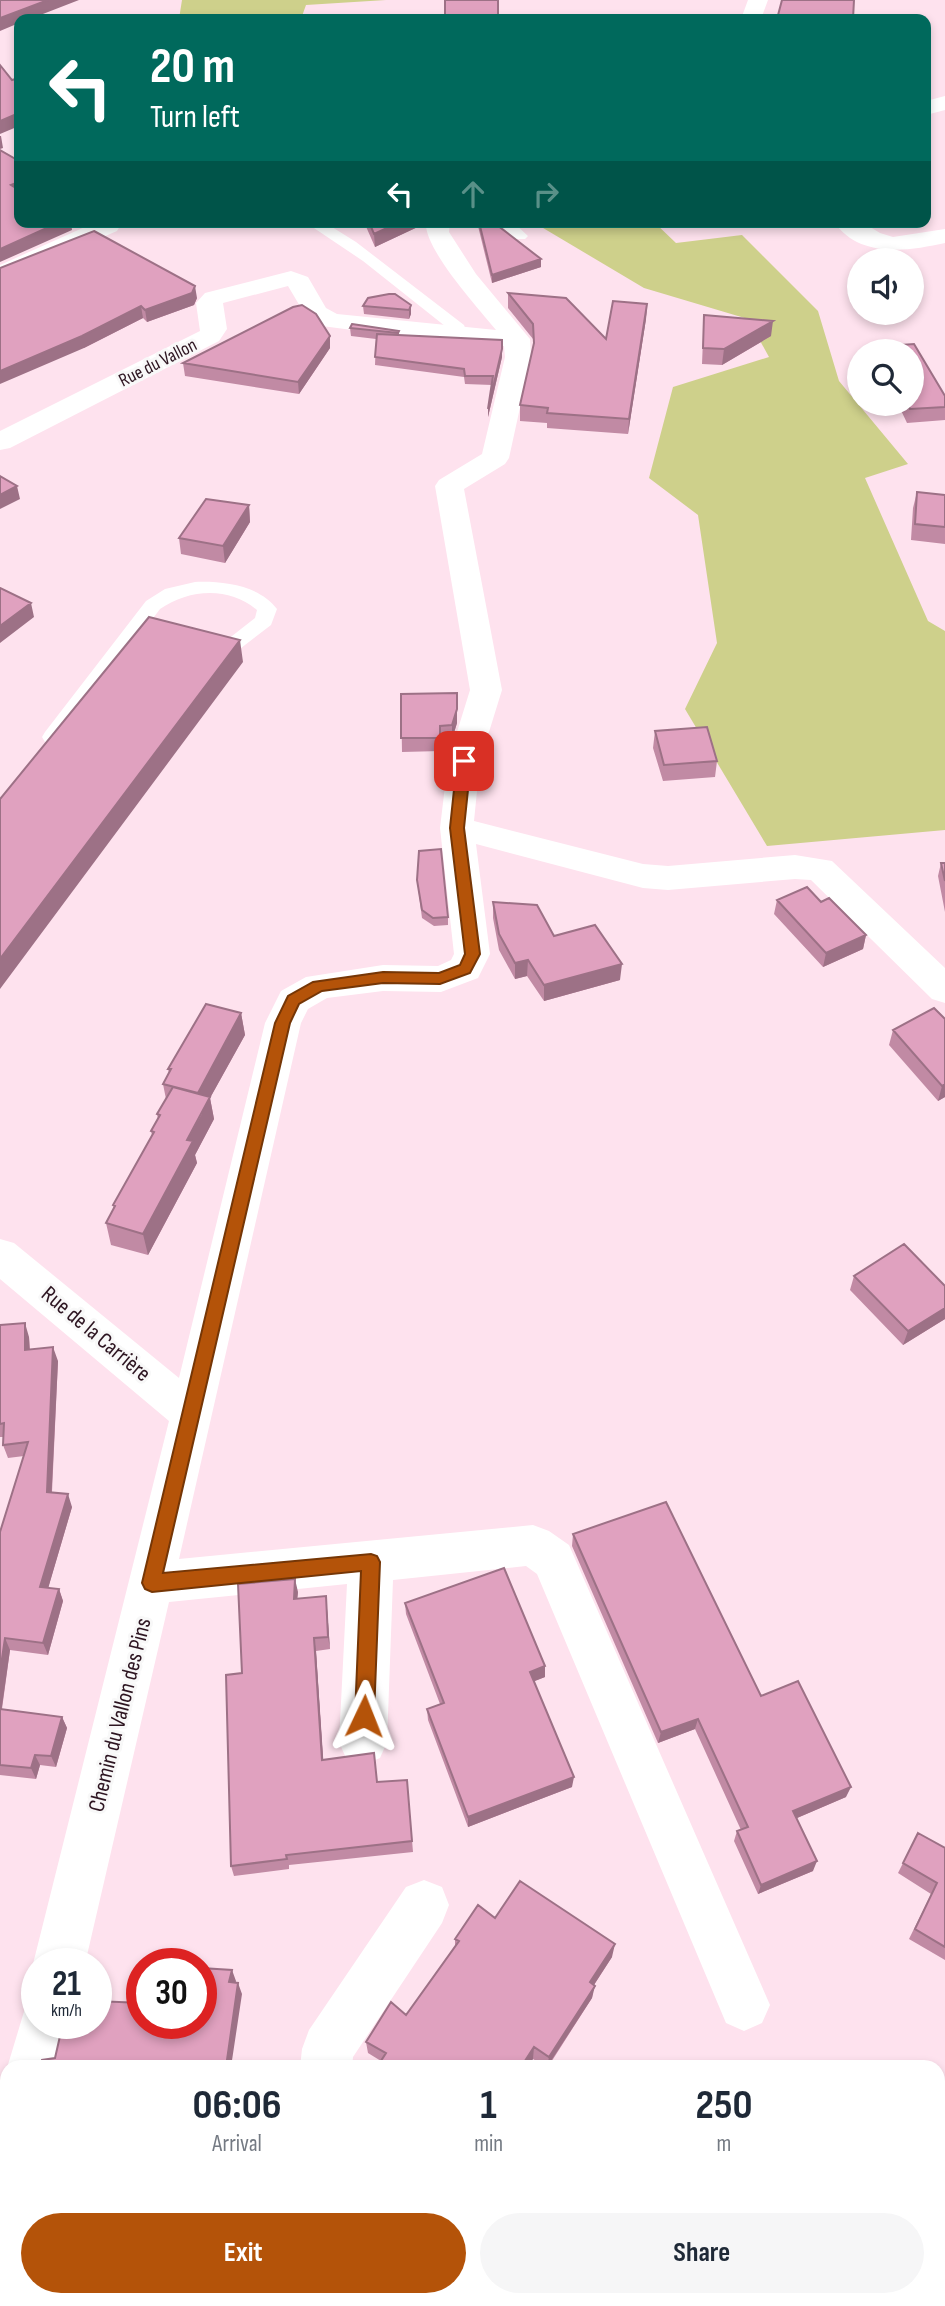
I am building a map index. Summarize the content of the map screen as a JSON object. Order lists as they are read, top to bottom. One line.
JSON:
{"streets":{"street":["Rue du Vallon","Rue de la Carrière","Chemin du Vallon des Pins"]},"crossings":[["Rue du Vallon","Chemin du Vallon des Pins"],["Rue de la Carrière","Chemin du Vallon des Pins"]],"page":{"turn":["20 m","Turn left"],"speed":"21 km/h","limit":"30","eta":["06:06","Arrival","1","min","250","m"],"buttons":["Exit","Share"]}}
